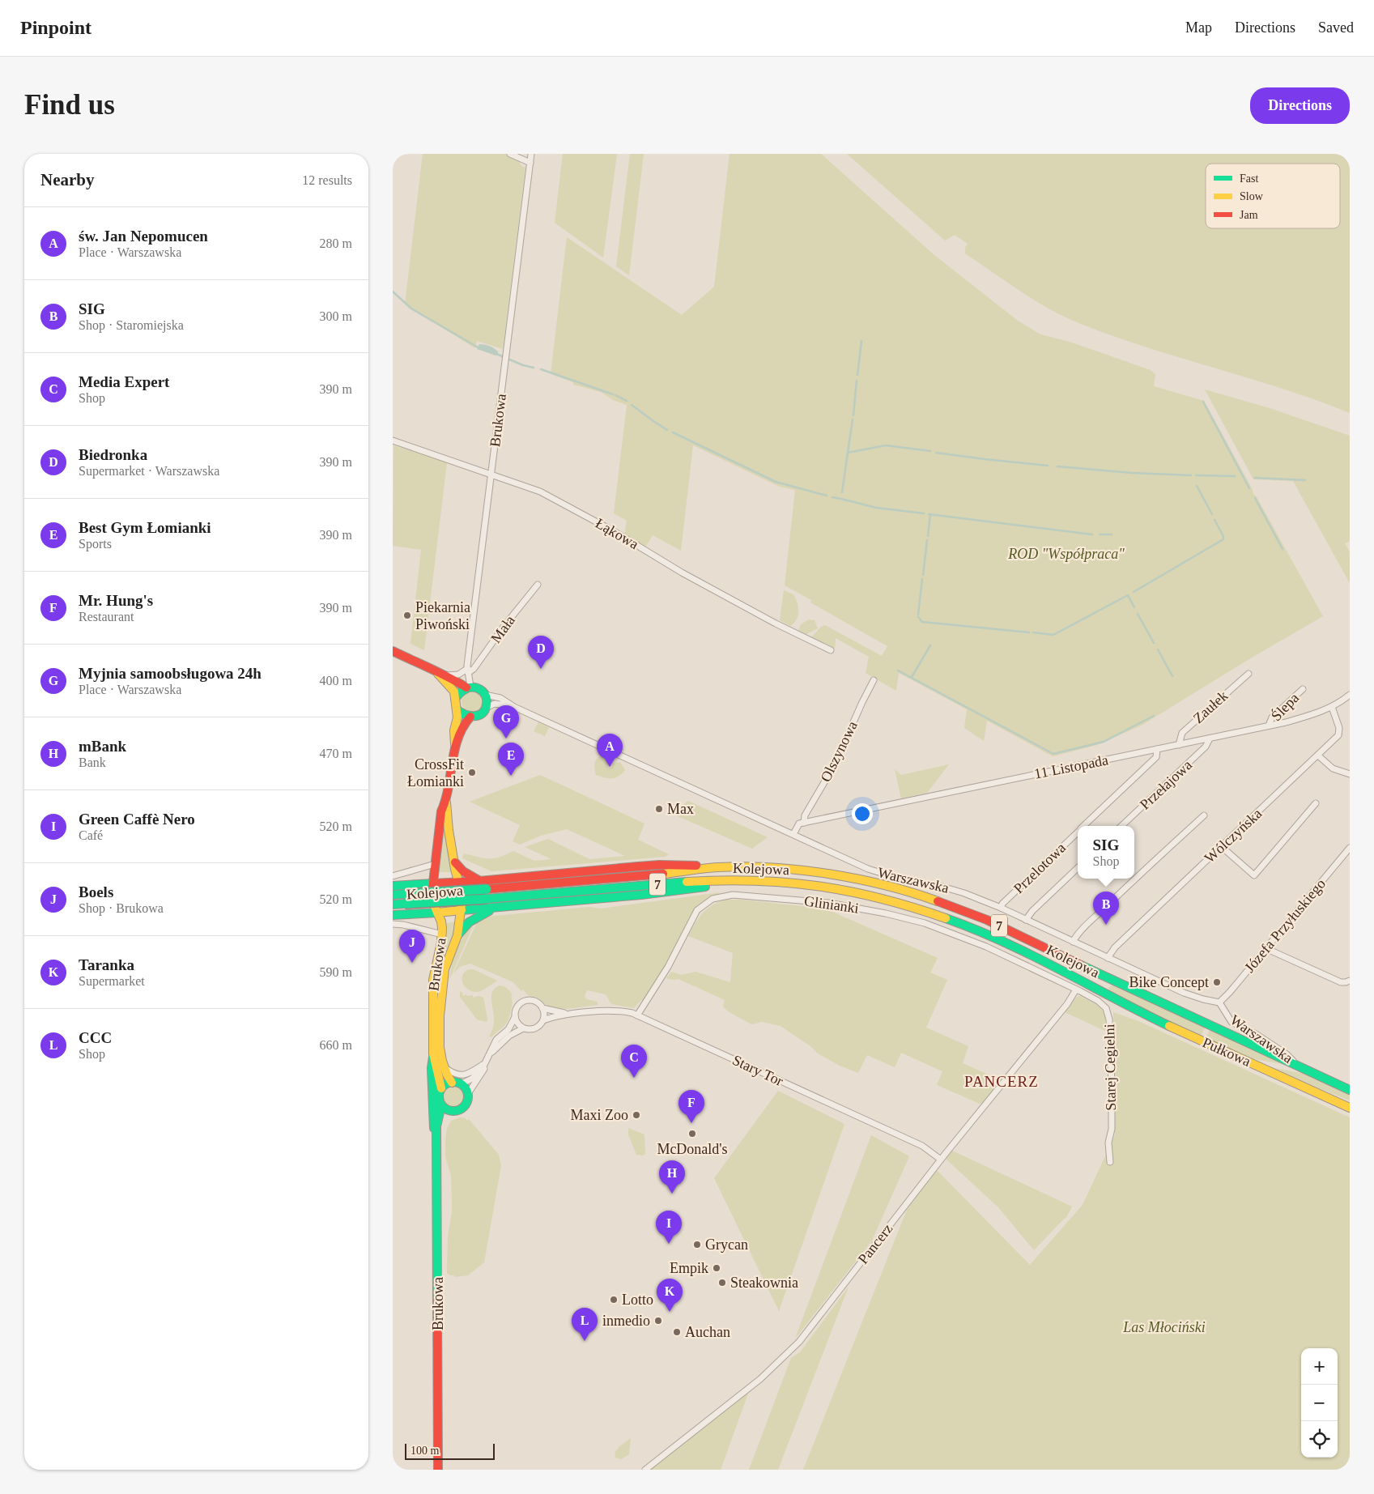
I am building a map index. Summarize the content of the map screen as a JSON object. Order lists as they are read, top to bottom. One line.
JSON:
{"streets":{"main road":["Brukowa","Kolejowa","7","Pułkowa"],"street":["Łąkowa","Mała","Zaułek","Ślepa","Olszynowa","11 Listopada","Przełajowa","Wólczyńska","Przelotowa","Warszawska","Glinianki","Józefa Przyłuskiego","Starej Cegielni","Stary Tor","Pancerz"]},"crossings":[["Brukowa","Łąkowa"],["Brukowa","Mała"],["Brukowa","Warszawska"],["Zaułek","11 Listopada"],["Ślepa","11 Listopada"],["Olszynowa","11 Listopada"],["11 Listopada","Przełajowa"],["11 Listopada","Wólczyńska"],["11 Listopada","Przelotowa"],["Wólczyńska","Warszawska"],["Przelotowa","Warszawska"],["Kolejowa","Pułkowa"],["Warszawska","Józefa Przyłuskiego"],["Warszawska","Pułkowa"],["Glinianki","Starej Cegielni"],["Glinianki","Stary Tor"],["Glinianki","Pancerz"],["Starej Cegielni","Pancerz"],["Stary Tor","Pancerz"]],"districts":["PANCERZ"],"parks":["ROD \"Współpraca\"","Las Młociński"],"places":["Piekarnia Piwoński","CrossFit Łomianki","Max","Bike Concept","Maxi Zoo","McDonald's","Grycan","Empik","Steakownia","Lotto","inmedio","Auchan"],"legend":["Fast","Slow","Jam"],"scale_bar":"100 m","page":{"header":"Pinpoint","nav":["Map","Directions","Saved"],"buttons":"Directions","title":"Find us","heading":["Nearby","12 results"],"list":[{"mark":"A","name":"św. Jan Nepomucen","note":"Place · Warszawska","value":"280 m"},{"mark":"B","name":"SIG","note":"Shop · Staromiejska","value":"300 m"},{"mark":"C","name":"Media Expert","note":"Shop","value":"390 m"},{"mark":"D","name":"Biedronka","note":"Supermarket · Warszawska","value":"390 m"},{"mark":"E","name":"Best Gym Łomianki","note":"Sports","value":"390 m"},{"mark":"F","name":"Mr. Hung's","note":"Restaurant","value":"390 m"},{"mark":"G","name":"Myjnia samoobsługowa 24h","note":"Place · Warszawska","value":"400 m"},{"mark":"H","name":"mBank","note":"Bank","value":"470 m"},{"mark":"I","name":"Green Caffè Nero","note":"Café","value":"520 m"},{"mark":"J","name":"Boels","note":"Shop · Brukowa","value":"520 m"},{"mark":"K","name":"Taranka","note":"Supermarket","value":"590 m"},{"mark":"L","name":"CCC","note":"Shop","value":"660 m"}],"pins":["D","G","A","E","B","J","C","F","H","I","K","L"],"popup":["SIG","Shop"],"map_buttons":["+","−"],"scale":"100 m"}}
